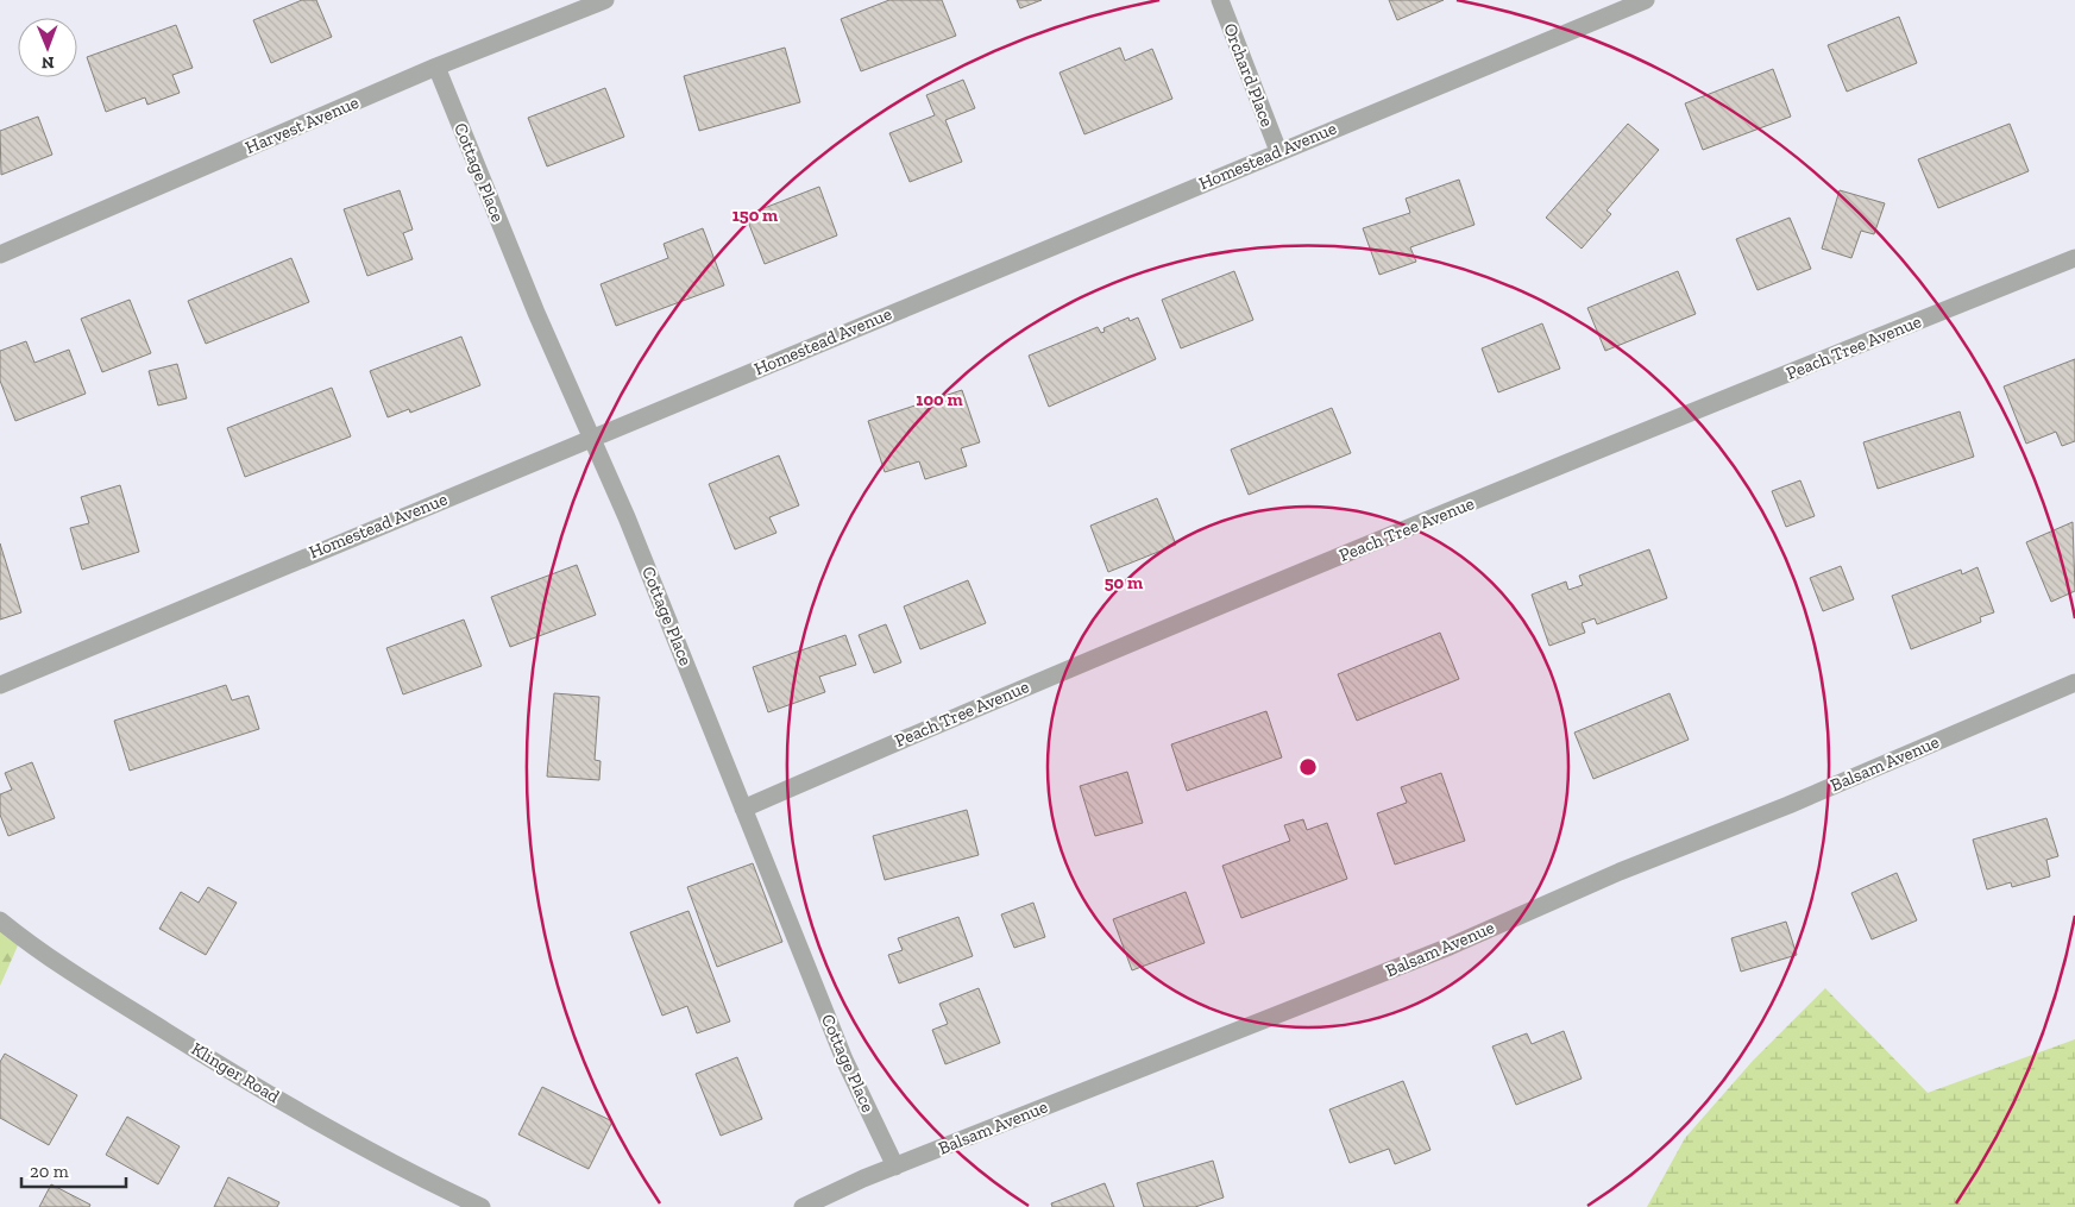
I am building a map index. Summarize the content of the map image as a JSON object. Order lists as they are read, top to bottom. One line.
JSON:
{"streets":{"street":["Orchard Place","Harvest Avenue","Homestead Avenue","Cottage Place","Peach Tree Avenue","Balsam Avenue","Klinger Road"]},"crossings":[["Orchard Place","Homestead Avenue"],["Harvest Avenue","Cottage Place"],["Homestead Avenue","Cottage Place"],["Cottage Place","Peach Tree Avenue"],["Cottage Place","Balsam Avenue"]],"scale_bar":"20 m","north":"bottom","rings":["150 m","100 m","50 m"]}
